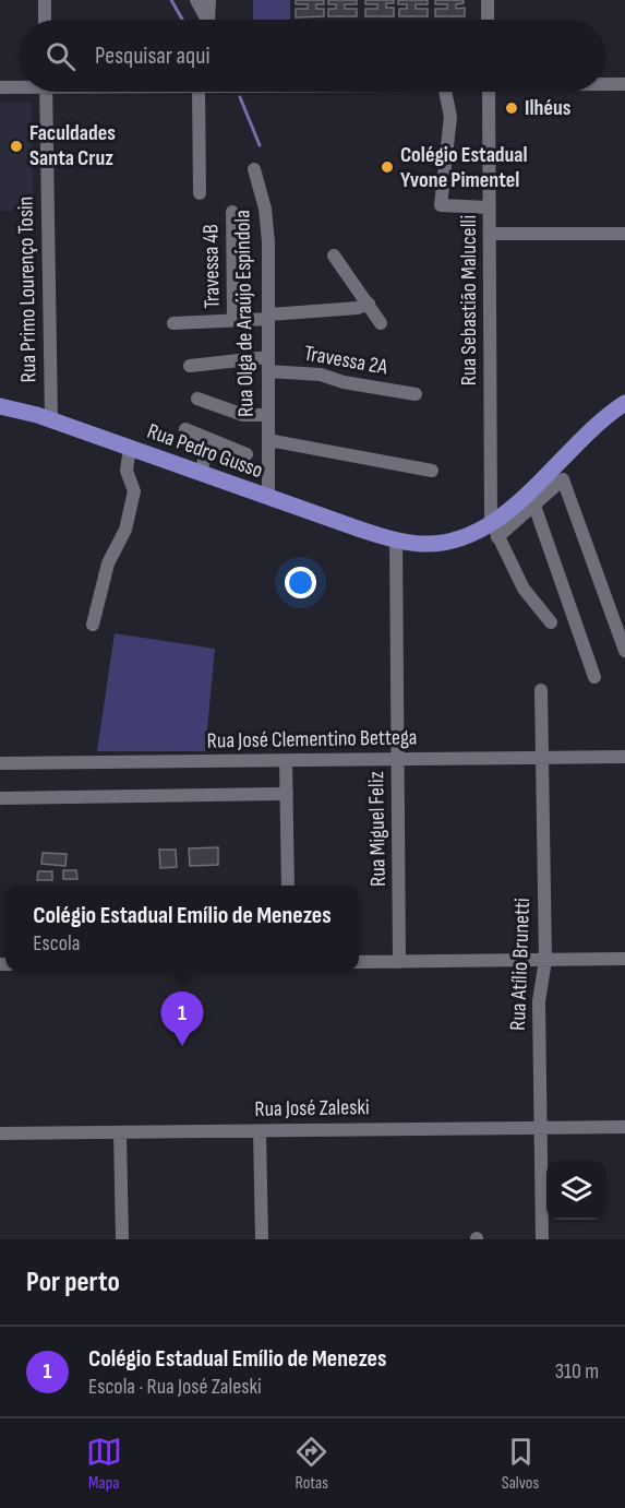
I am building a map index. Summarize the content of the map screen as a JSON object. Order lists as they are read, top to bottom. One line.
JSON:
{"streets":{"main road":["Rua Pedro Gusso"],"street":["Travessa 4B","Rua Primo Lourenço Tosin","Rua Sebastião Malucelli","Rua Olga de Araújo Espíndola","Travessa 2A","Rua José Clementino Bettega","Rua Miguel Feliz","Rua Atílio Brunetti","Rua José Zaleski"]},"crossings":[["Rua Primo Lourenço Tosin","Rua Pedro Gusso"],["Rua Sebastião Malucelli","Rua Pedro Gusso"],["Rua Olga de Araújo Espíndola","Travessa 2A"],["Rua Olga de Araújo Espíndola","Rua Pedro Gusso"],["Rua Pedro Gusso","Rua Miguel Feliz"],["Rua José Clementino Bettega","Rua Miguel Feliz"],["Rua José Clementino Bettega","Rua Atílio Brunetti"],["Rua Atílio Brunetti","Rua José Zaleski"]],"places":["Ilhéus","Faculdades Santa Cruz","Colégio Estadual Yvone Pimentel"],"page":{"search":"Pesquisar aqui","popup":["Colégio Estadual Emílio de Menezes","Escola"],"pins":"1","heading":"Por perto","list":[{"mark":"1","name":"Colégio Estadual Emílio de Menezes","note":"Escola · Rua José Zaleski","value":"310 m"}],"nav":["Mapa","Rotas","Salvos"]}}
